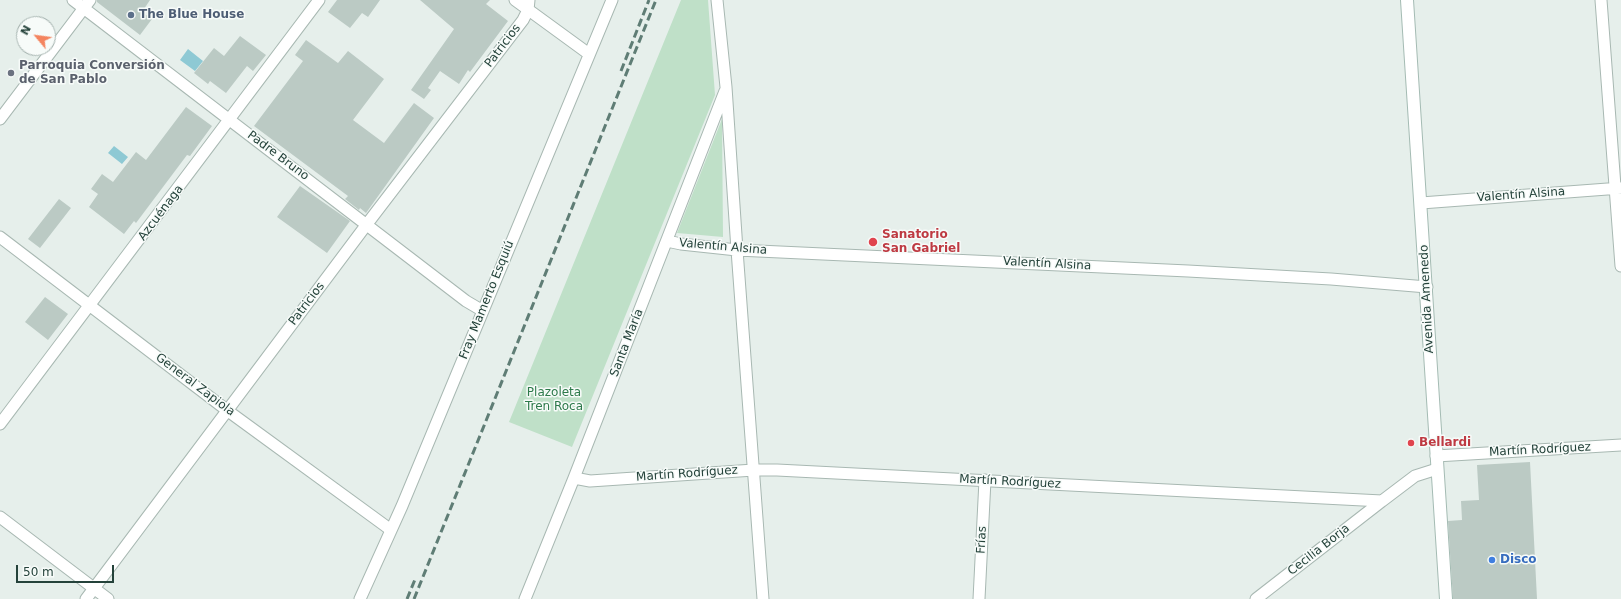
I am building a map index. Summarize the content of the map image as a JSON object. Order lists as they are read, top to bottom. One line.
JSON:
{"streets":{"street":["Patricios","Padre Bruno","Valentín Alsina","Azcuénaga","Avenida Amenedo","Fray Mamerto Esquiú","Santa María","General Zapiola","Martín Rodríguez","Frías","Cecilia Borja"]},"crossings":[["Patricios","Padre Bruno"],["Patricios","General Zapiola"],["Padre Bruno","Azcuénaga"],["Padre Bruno","Fray Mamerto Esquiú"],["Valentín Alsina","Avenida Amenedo"],["Valentín Alsina","Santa María"],["Azcuénaga","General Zapiola"],["Avenida Amenedo","Martín Rodríguez"],["Fray Mamerto Esquiú","General Zapiola"],["Santa María","Martín Rodríguez"],["Martín Rodríguez","Frías"],["Martín Rodríguez","Cecilia Borja"]],"parks":["Plazoleta Tren Roca"],"places":["The Blue House","Parroquia Conversión de San Pablo","Sanatorio San Gabriel","Bellardi","Disco"],"scale_bar":"50 m","north":"top left"}
